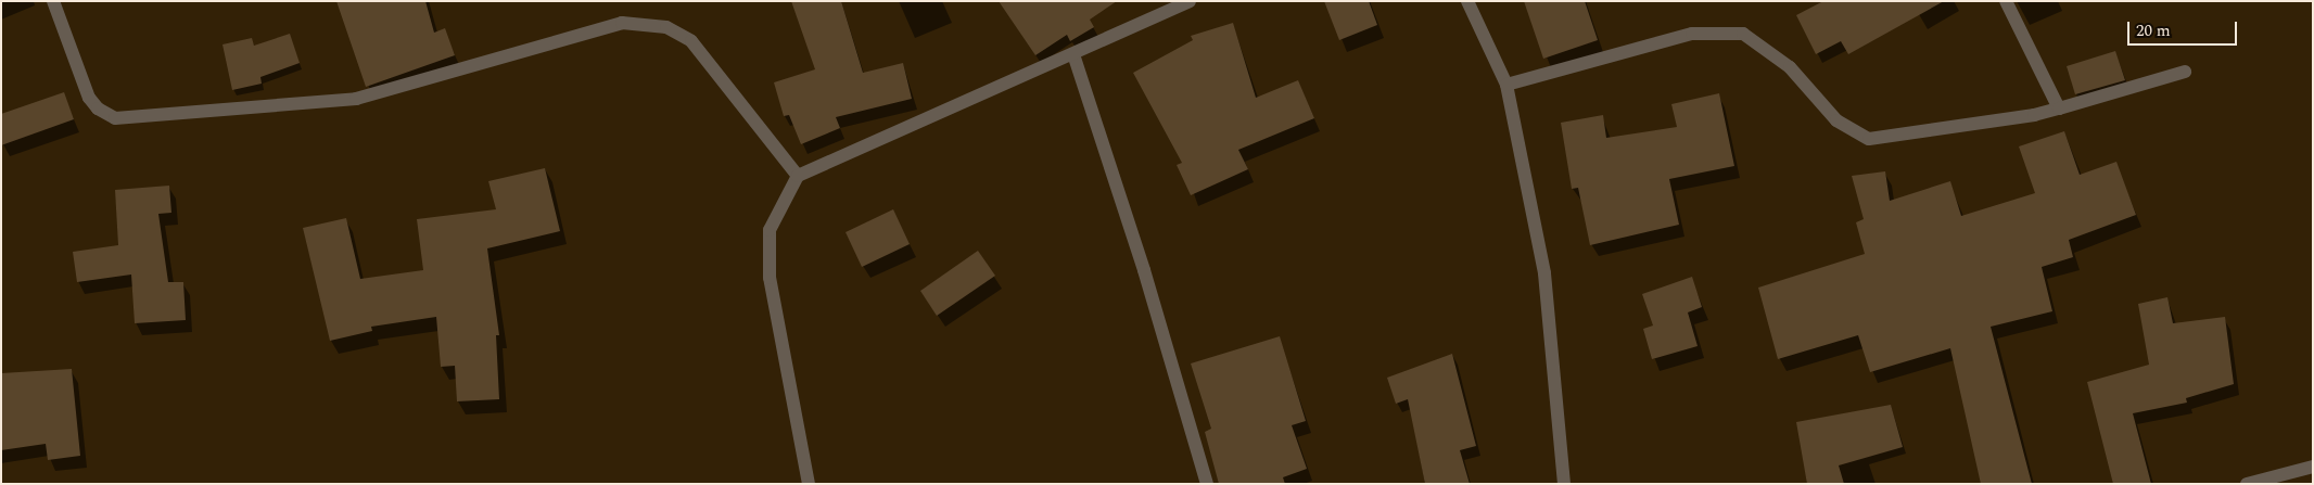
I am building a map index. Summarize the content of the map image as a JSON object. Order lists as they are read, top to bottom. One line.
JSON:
{"scale_bar":"20 m"}
